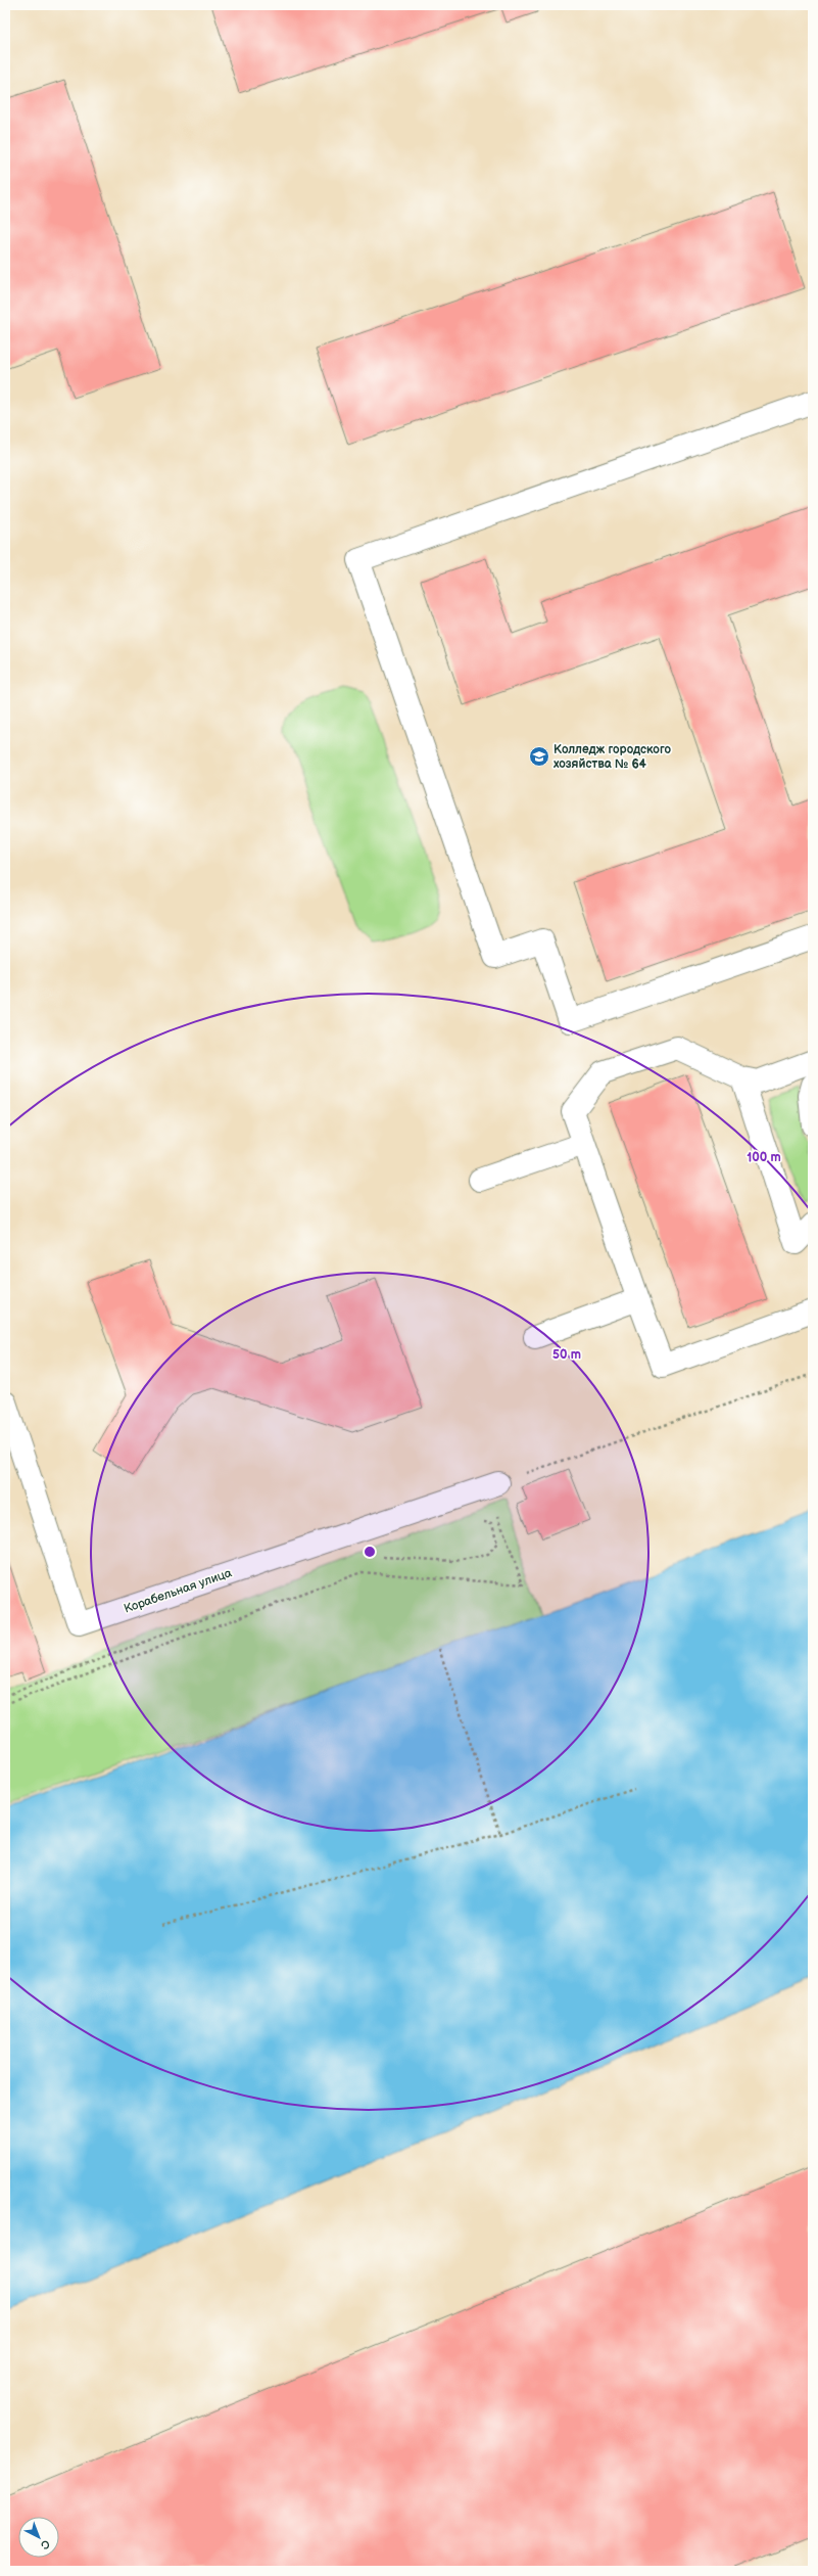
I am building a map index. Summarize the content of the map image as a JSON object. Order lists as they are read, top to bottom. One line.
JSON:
{"streets":{"street":["Корабельная улица"]},"places":{"school or university":["Колледж городского хозяйства № 64"]},"north":"bottom right","rings":["100 m","50 m"]}
